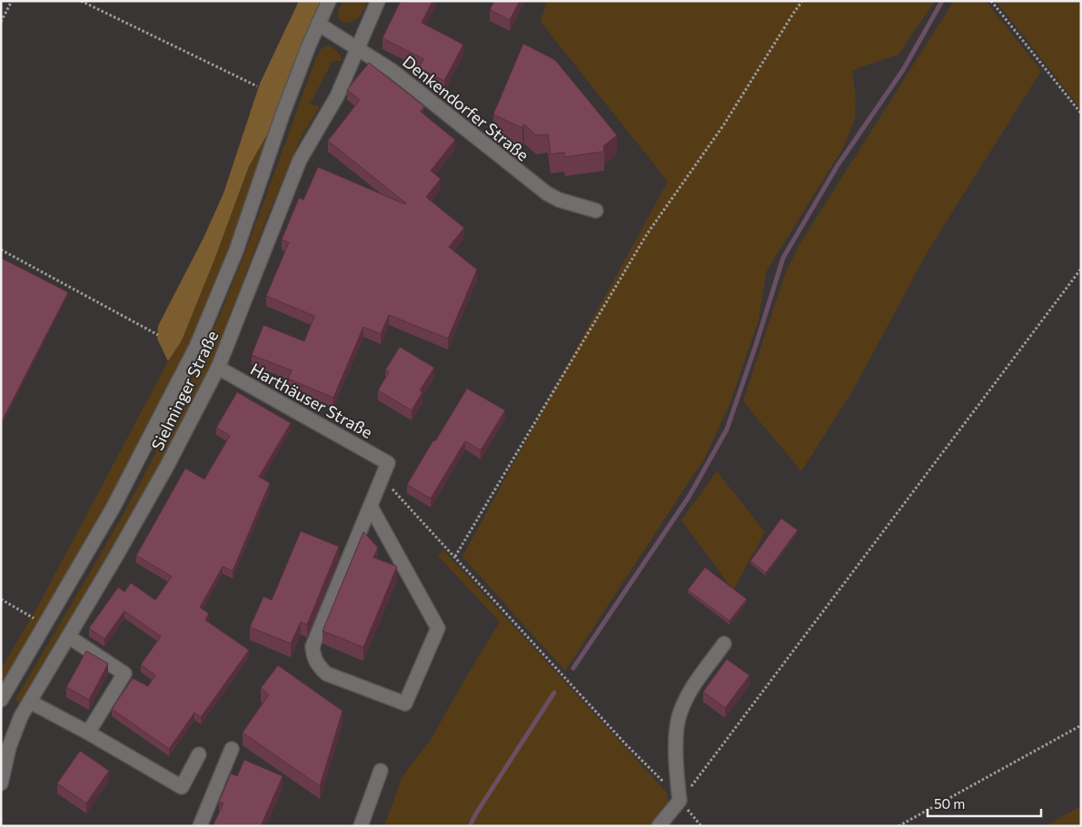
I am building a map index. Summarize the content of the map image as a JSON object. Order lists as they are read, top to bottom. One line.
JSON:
{"streets":{"street":["Denkendorfer Straße","Sielminger Straße","Harthäuser Straße"]},"crossings":[["Denkendorfer Straße","Sielminger Straße"],["Sielminger Straße","Harthäuser Straße"]],"scale_bar":"50 m"}
